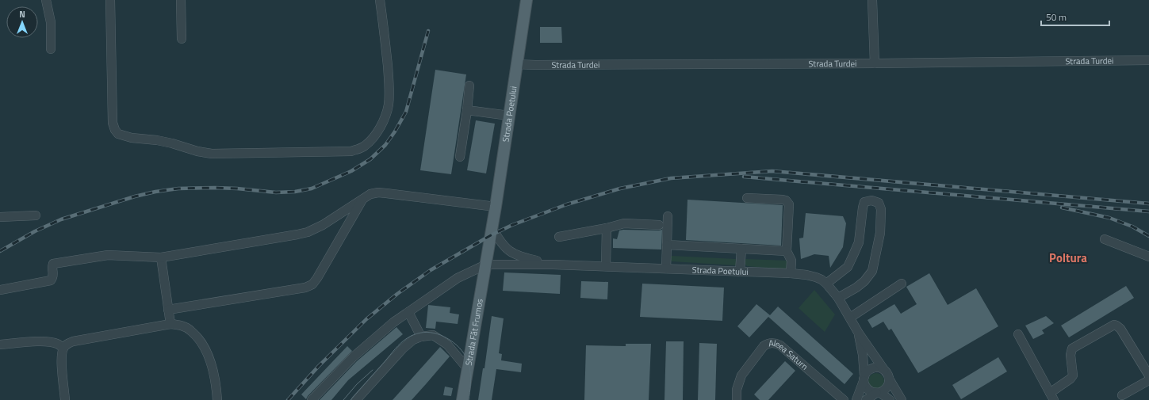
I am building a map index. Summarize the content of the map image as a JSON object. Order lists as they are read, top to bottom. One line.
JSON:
{"streets":{"main road":["Strada Poetului","Strada Făt Frumos"],"street":["Strada Turdei","Aleea Saturn"]},"crossings":[["Strada Turdei","Strada Poetului"],["Strada Poetului","Strada Făt Frumos"]],"districts":["Poltura"],"scale_bar":"50 m","north":"top"}
